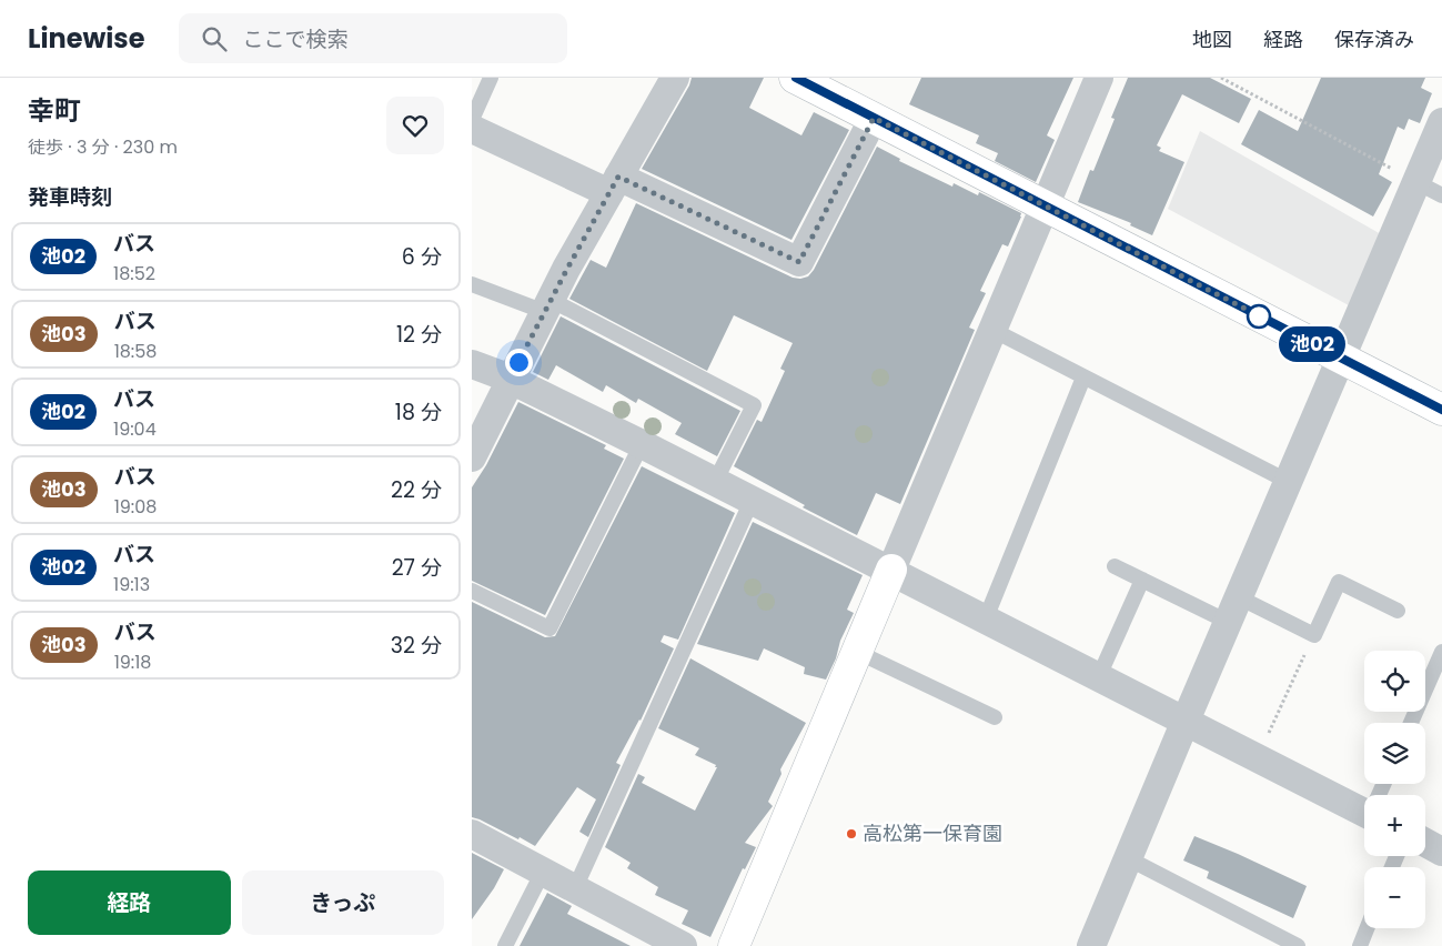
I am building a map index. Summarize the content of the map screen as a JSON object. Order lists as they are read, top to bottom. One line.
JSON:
{"places":["高松第一保育園"],"lines":["bus line 池02"],"page":{"header":"Linewise","search":"ここで検索","nav":["地図","経路","保存済み"],"heading":[["幸町","徒歩 · 3 分 · 230 m"],"発車時刻"],"on_map":"池02","list":[{"mark":"池02","name":"バス","note":"18:52","value":"6 分"},{"mark":"池03","name":"バス","note":"18:58","value":"12 分"},{"mark":"池02","name":"バス","note":"19:04","value":"18 分"},{"mark":"池03","name":"バス","note":"19:08","value":"22 分"},{"mark":"池02","name":"バス","note":"19:13","value":"27 分"},{"mark":"池03","name":"バス","note":"19:18","value":"32 分"}],"map_buttons":["+","−"],"buttons":["経路","きっぷ"]}}
